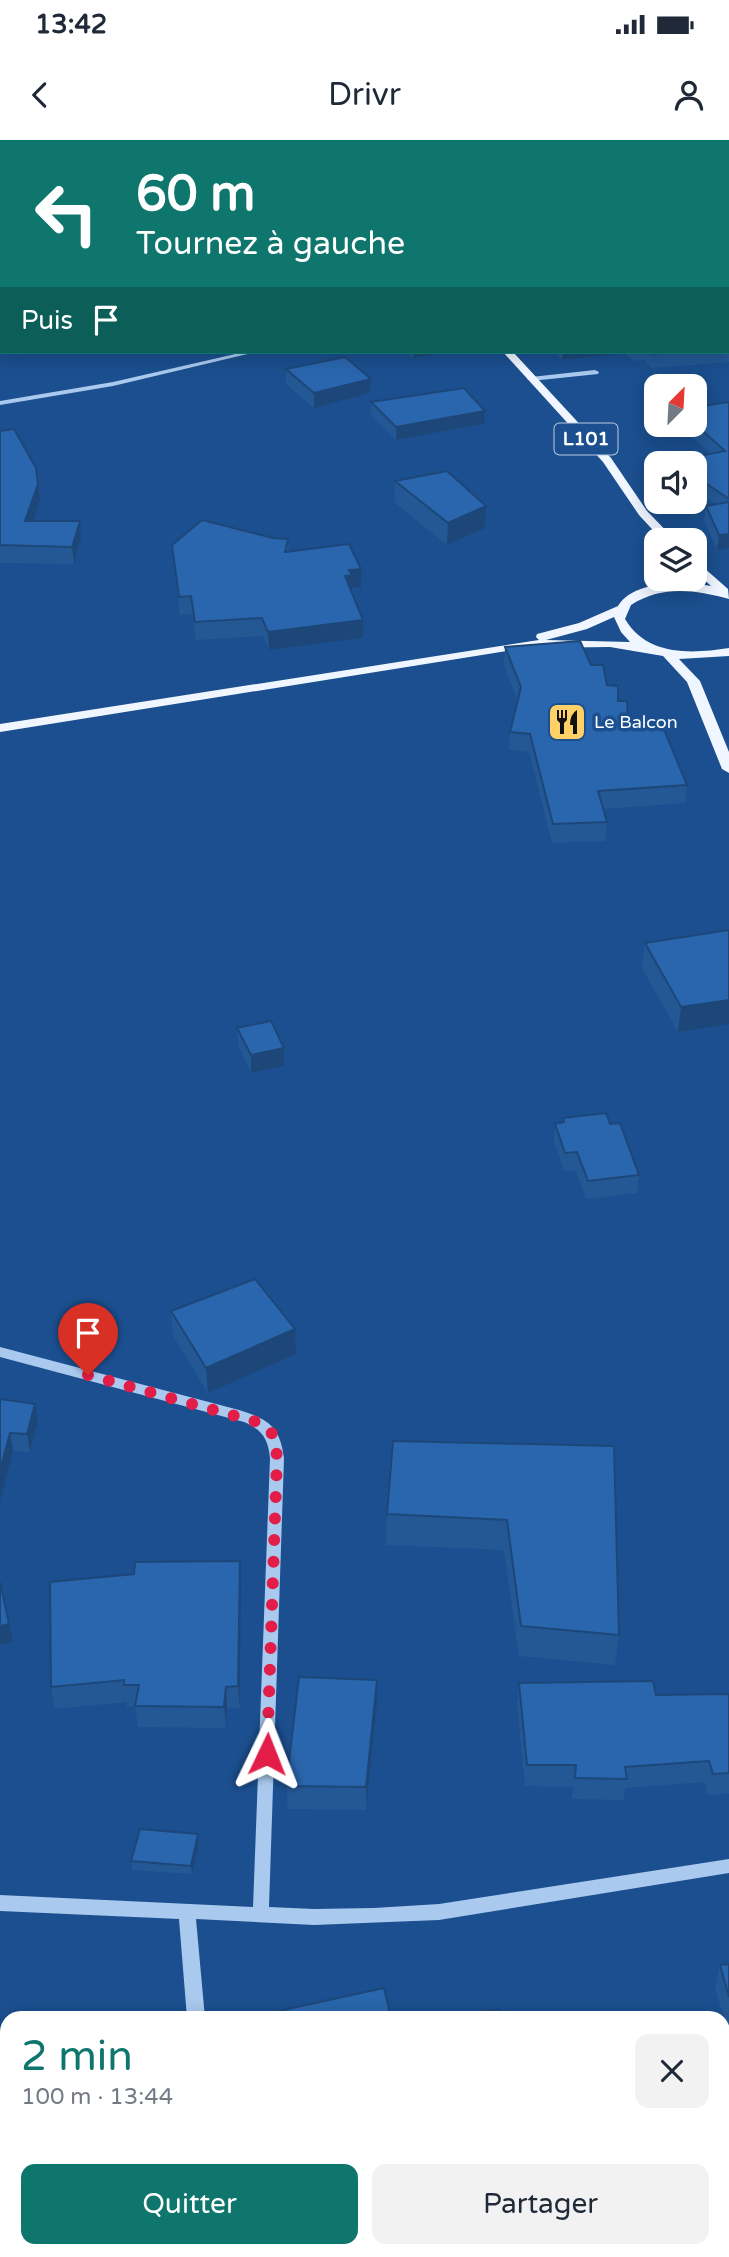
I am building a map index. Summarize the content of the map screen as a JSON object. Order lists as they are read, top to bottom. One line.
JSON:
{"streets":{"main road":["L101"]},"places":{"restaurant":["Le Balcon"]},"north":"top right","page":{"status":"13:42","header":"Drivr","turn":["60 m","Tournez à gauche"],"then":"Puis","heading":["2 min","100 m · 13:44"],"buttons":["Quitter","Partager"]}}
